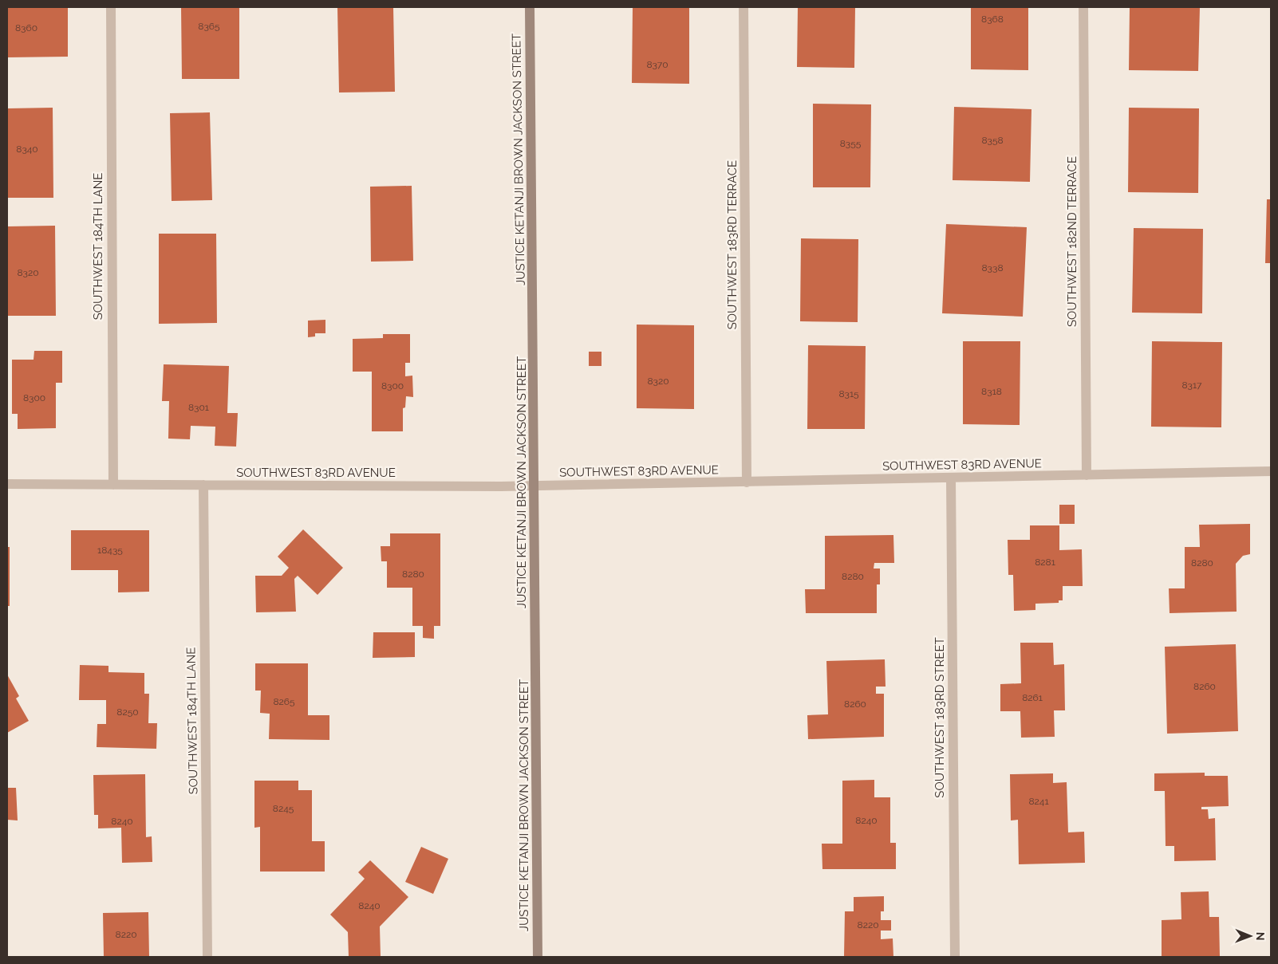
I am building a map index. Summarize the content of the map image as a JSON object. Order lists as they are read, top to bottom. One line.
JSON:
{"streets":{"main road":["JUSTICE KETANJI BROWN JACKSON STREET"],"street":["SOUTHWEST 182ND TERRACE","SOUTHWEST 183RD TERRACE","SOUTHWEST 184TH LANE","SOUTHWEST 83RD AVENUE","SOUTHWEST 183RD STREET"]},"crossings":[["JUSTICE KETANJI BROWN JACKSON STREET","SOUTHWEST 83RD AVENUE"],["SOUTHWEST 182ND TERRACE","SOUTHWEST 83RD AVENUE"],["SOUTHWEST 183RD TERRACE","SOUTHWEST 83RD AVENUE"],["SOUTHWEST 184TH LANE","SOUTHWEST 83RD AVENUE"],["SOUTHWEST 83RD AVENUE","SOUTHWEST 183RD STREET"]],"house_numbers":["8368","8365","8360","8370","8358","8355","8340","8338","8320","8320","8317","8300","8318","8315","8300","8301","18435","8281","8280","8280","8280","8260","8261","8265","8260","8250","8241","8245","8240","8240","8240","8220","8220"],"north":"right"}
